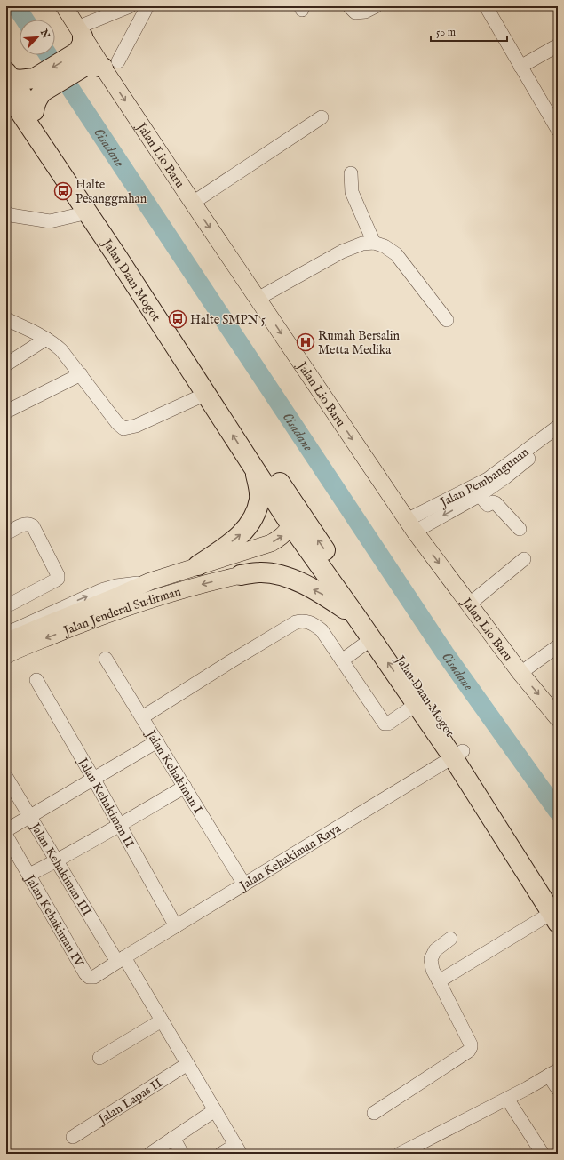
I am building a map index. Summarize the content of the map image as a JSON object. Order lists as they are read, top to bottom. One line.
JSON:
{"streets":{"highway":["Jalan Daan Mogot"],"main road":["Jalan Lio Baru","Jalan Jenderal Sudirman"],"street":["Jalan Pembangunan","Jalan Kehakiman I","Jalan Kehakiman II","Jalan Kehakiman Raya","Jalan Kehakiman III","Jalan Kehakiman IV","Jalan Lapas II"]},"crossings":[["Jalan Lio Baru","Jalan Pembangunan"],["Jalan Daan Mogot","Jalan Jenderal Sudirman"],["Jalan Daan Mogot","Jalan Kehakiman Raya"],["Jalan Kehakiman I","Jalan Kehakiman Raya"],["Jalan Kehakiman II","Jalan Kehakiman Raya"],["Jalan Kehakiman Raya","Jalan Kehakiman III"],["Jalan Kehakiman Raya","Jalan Kehakiman IV"],["Jalan Kehakiman III","Jalan Kehakiman IV"],["Jalan Kehakiman III","Jalan Lapas II"]],"one_way":["Jalan Lio Baru"],"water":["Cisadane"],"places":{"bus stop":["Halte Pesanggrahan","Halte SMPN 5"],"hospital":["Rumah Bersalin Metta Medika"]},"scale_bar":"50 m","north":"top right"}
